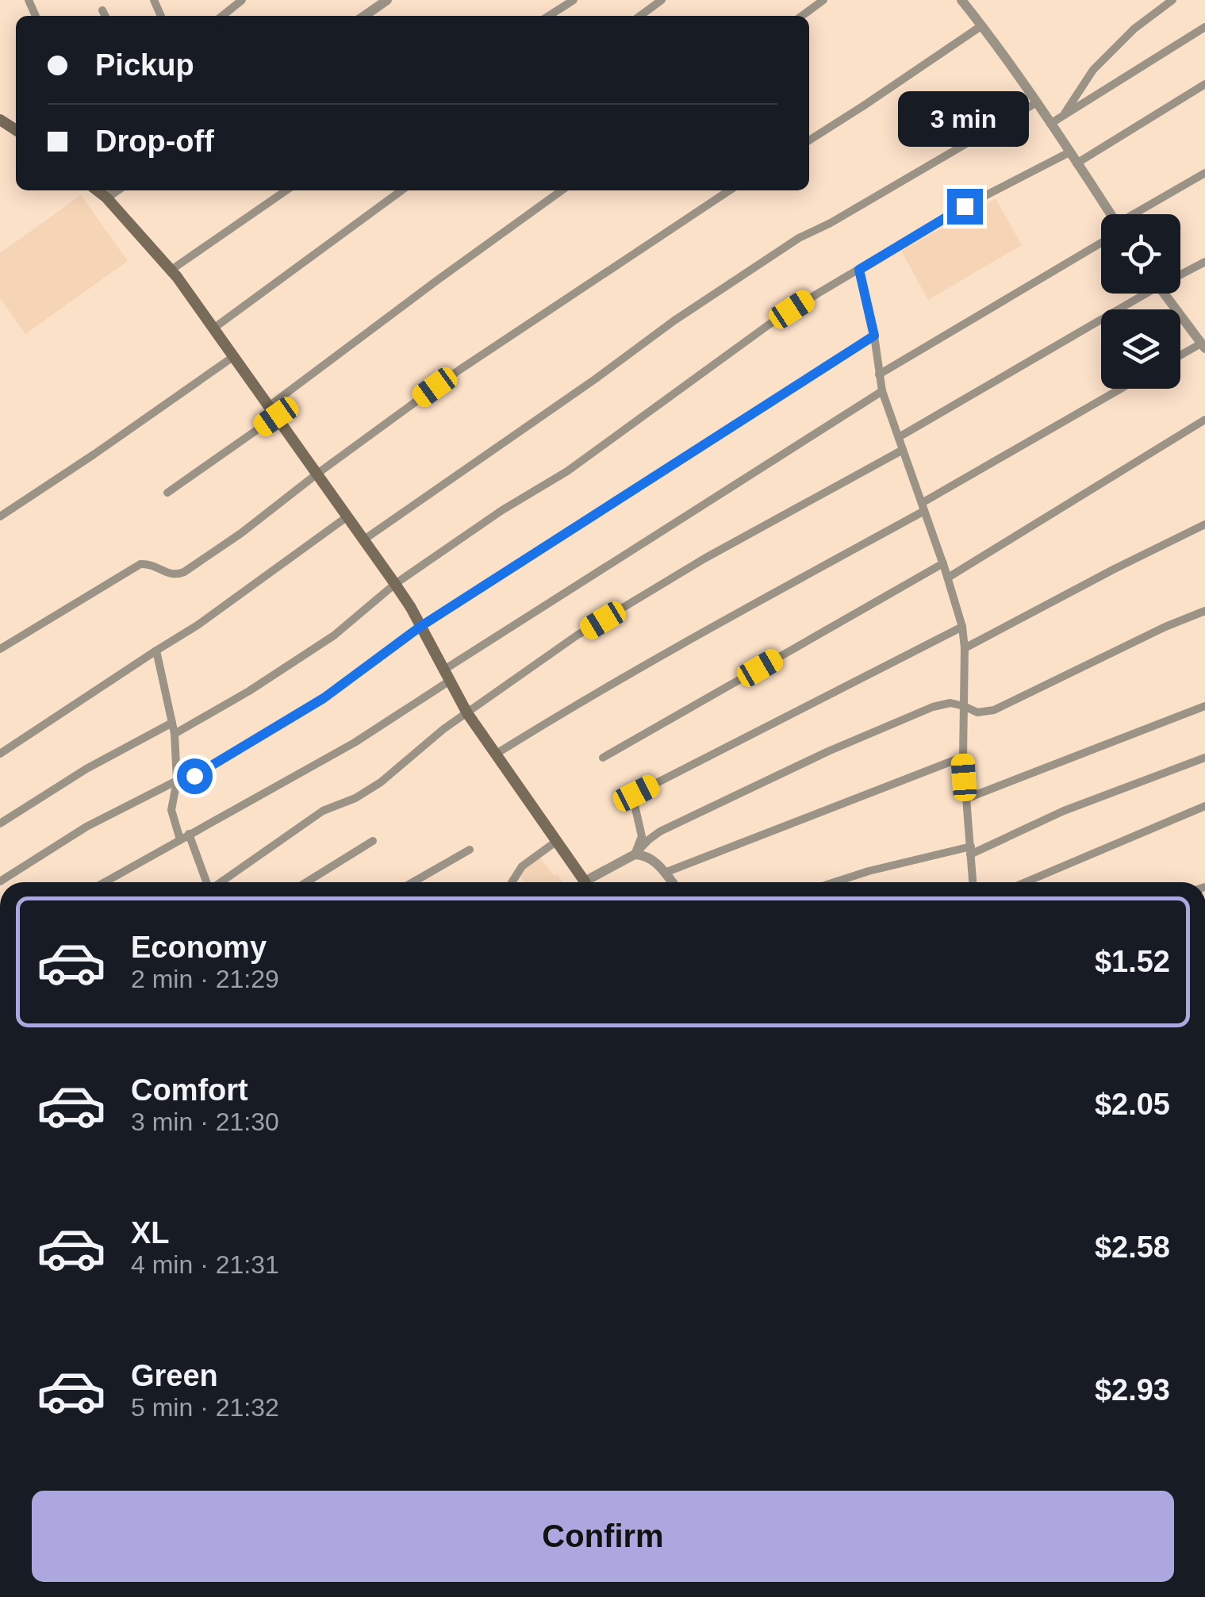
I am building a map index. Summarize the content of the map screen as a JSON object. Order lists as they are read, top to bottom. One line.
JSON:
{"page":{"banner":["Pickup","Drop-off"],"bubble":"3 min","list":[{"name":"Economy","note":"2 min · 21:29","value":"$1.52"},{"name":"Comfort","note":"3 min · 21:30","value":"$2.05"},{"name":"XL","note":"4 min · 21:31","value":"$2.58"},{"name":"Green","note":"5 min · 21:32","value":"$2.93"}],"buttons":"Confirm"}}
